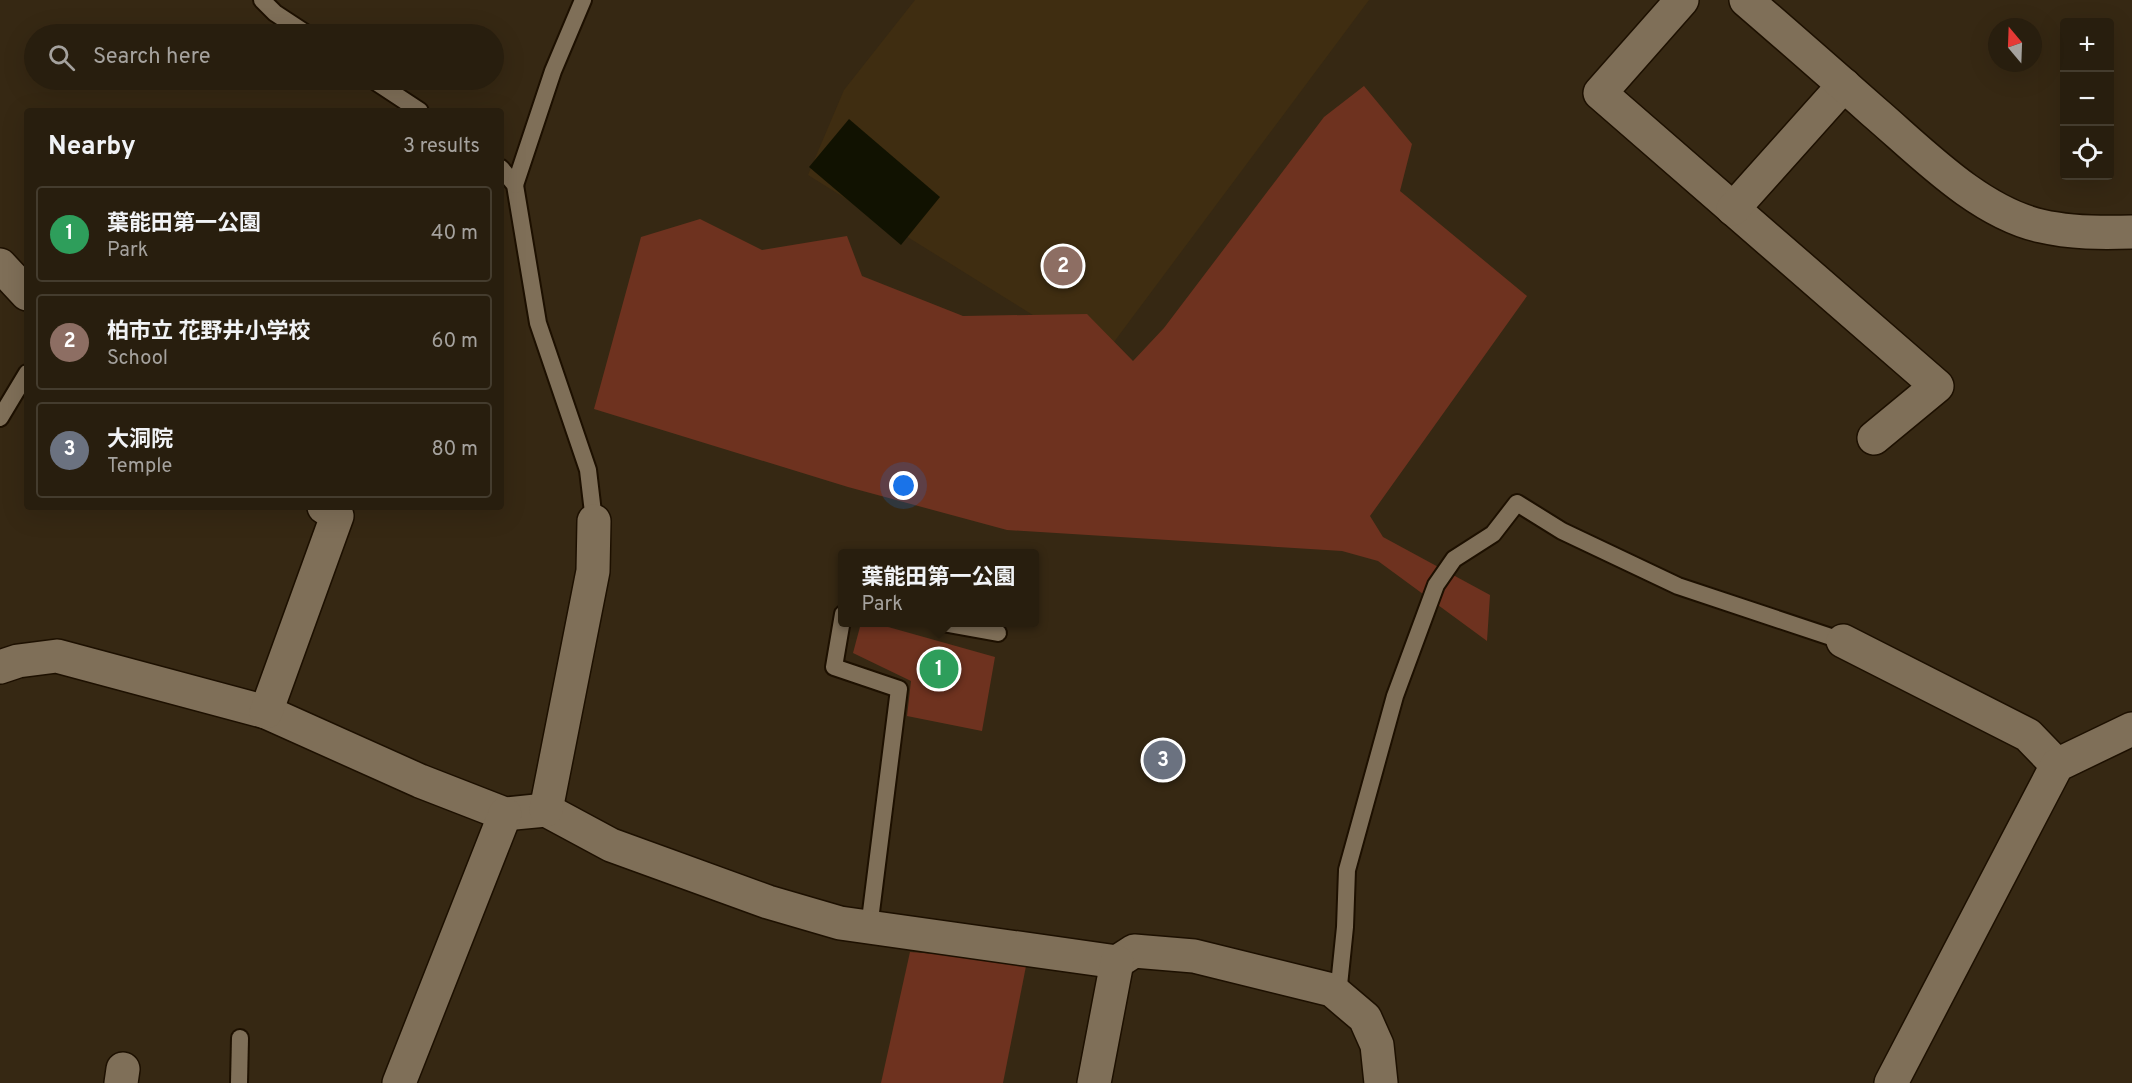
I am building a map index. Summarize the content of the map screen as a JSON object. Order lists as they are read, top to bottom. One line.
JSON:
{"north":"top","page":{"map_buttons":["+","−"],"search":"Search here","heading":["Nearby","3 results"],"list":[{"mark":"1","name":"葉能田第一公園","note":"Park","value":"40 m"},{"mark":"2","name":"柏市立 花野井小学校","note":"School","value":"60 m"},{"mark":"3","name":"大洞院","note":"Temple","value":"80 m"}],"pins":["2","1","3"],"popup":["葉能田第一公園","Park"]}}
